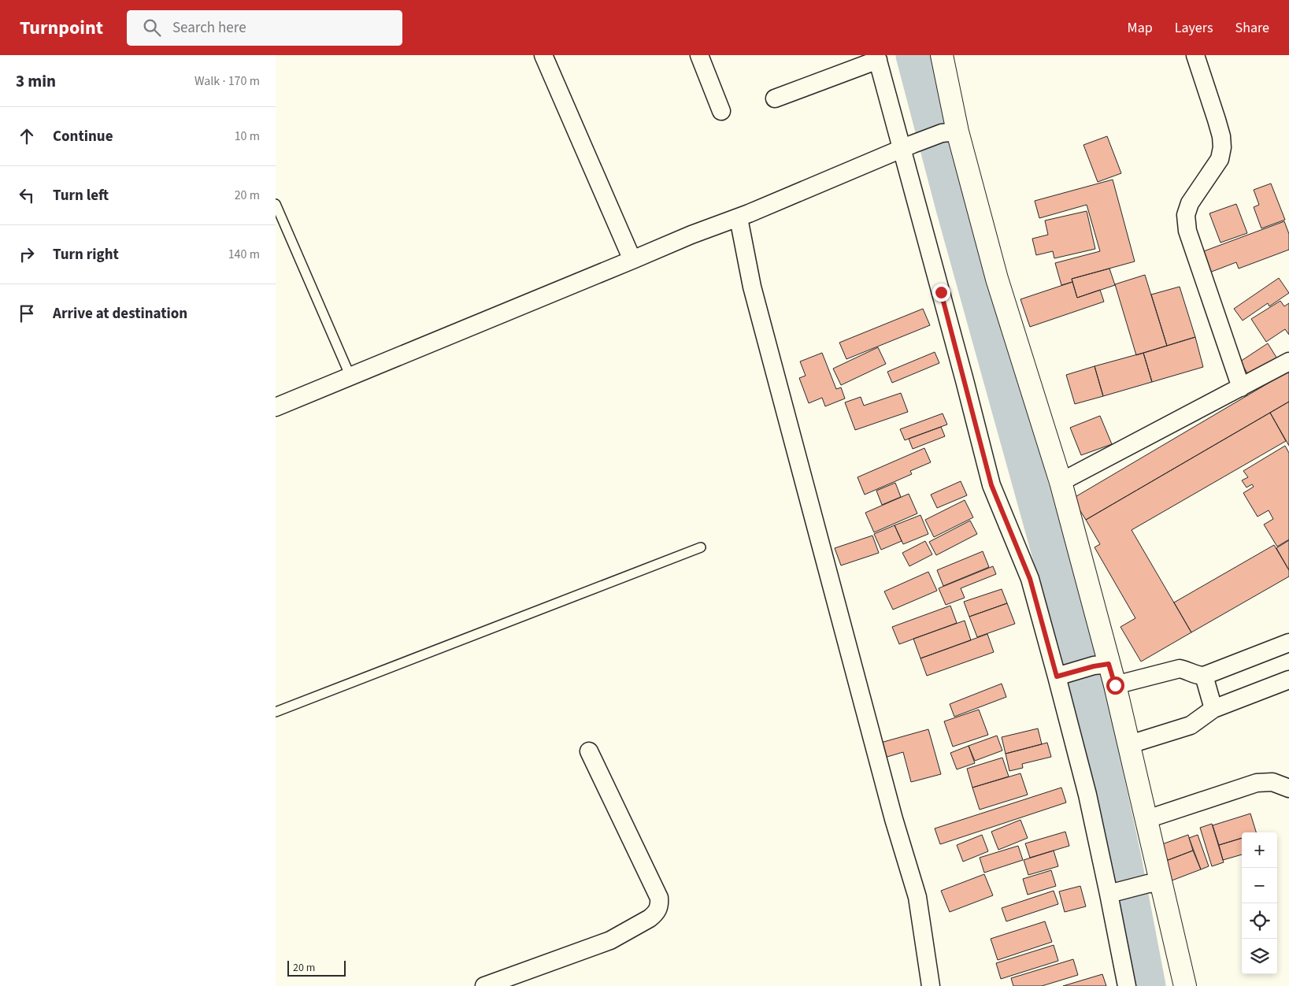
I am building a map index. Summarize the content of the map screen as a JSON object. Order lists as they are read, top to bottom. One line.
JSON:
{"scale_bar":"20 m","page":{"header":"Turnpoint","search":"Search here","nav":["Map","Layers","Share"],"heading":["3 min","Walk · 170 m"],"list":[["Continue","10 m"],["Turn left","20 m"],["Turn right","140 m"],"Arrive at destination"],"map_buttons":["+","−"],"scale":"20 m"}}
